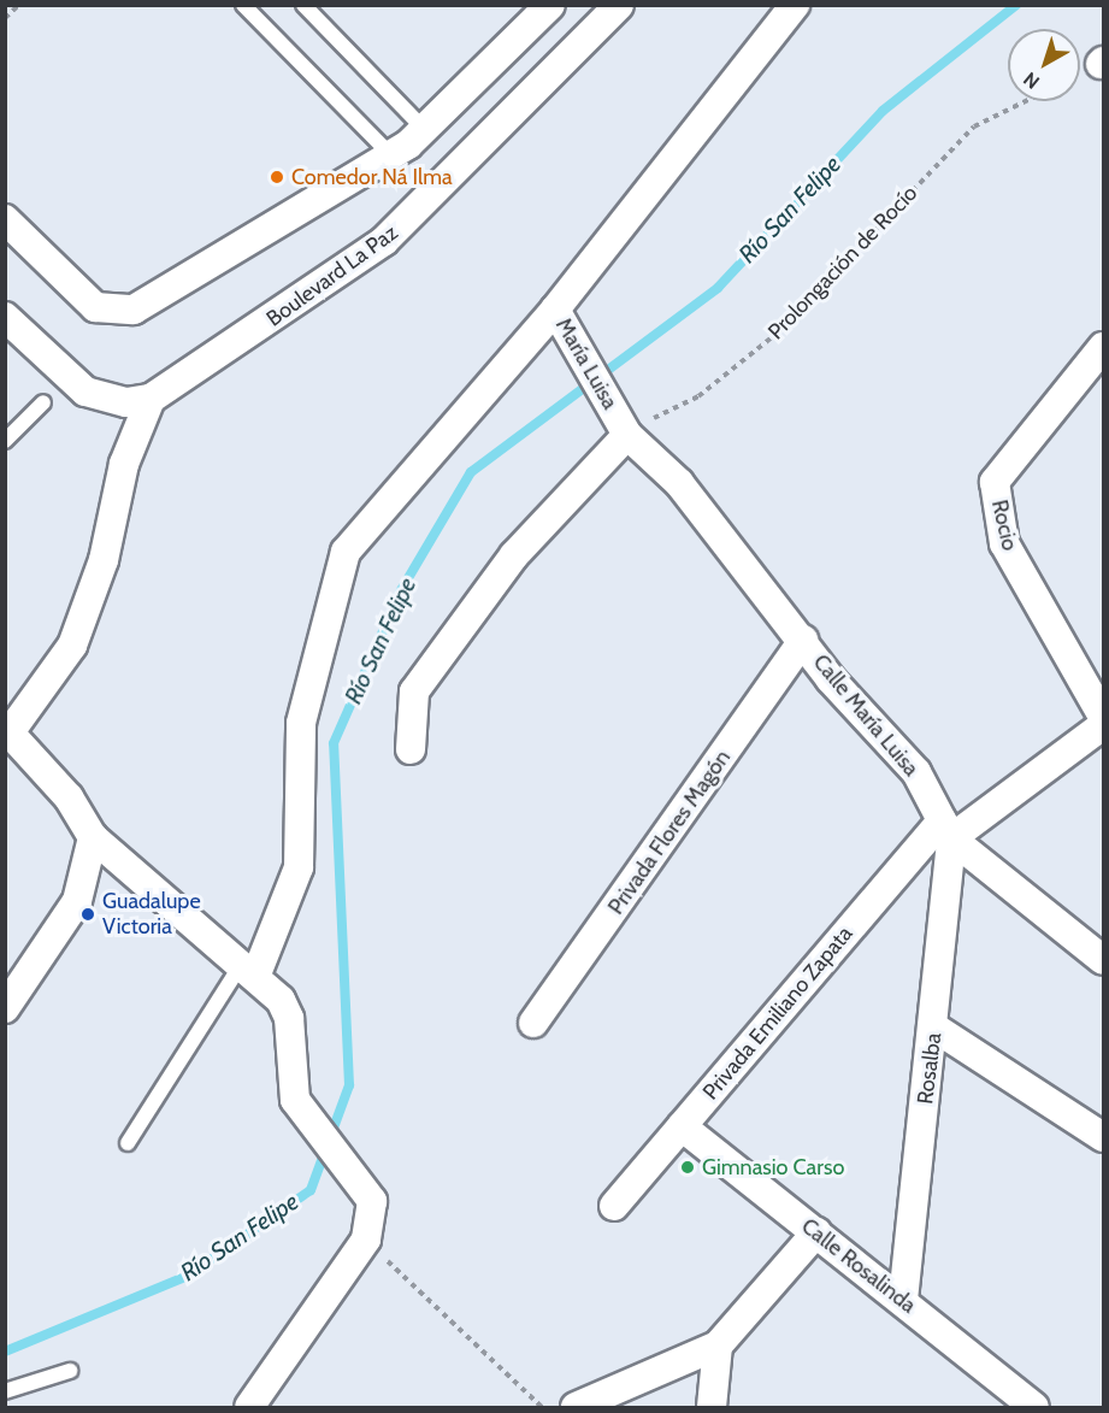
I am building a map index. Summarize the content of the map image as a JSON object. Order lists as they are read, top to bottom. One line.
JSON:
{"streets":{"street":["Boulevard La Paz","María Luisa","Rocio","Calle María Luisa","Privada Flores Magón","Privada Emiliano Zapata","Rosalba","Calle Rosalinda"],"path":["Prolongación de Rocío"]},"crossings":[["Prolongación de Rocío","María Luisa"],["Prolongación de Rocío","Calle María Luisa"],["María Luisa","Calle María Luisa"],["Calle María Luisa","Privada Flores Magón"],["Calle María Luisa","Privada Emiliano Zapata"],["Calle María Luisa","Rosalba"],["Privada Emiliano Zapata","Rosalba"],["Privada Emiliano Zapata","Calle Rosalinda"],["Rosalba","Calle Rosalinda"]],"water":["Río San Felipe"],"places":["Comedor Ná Ilma","Guadalupe Victoria","Gimnasio Carso"],"north":"bottom left"}
